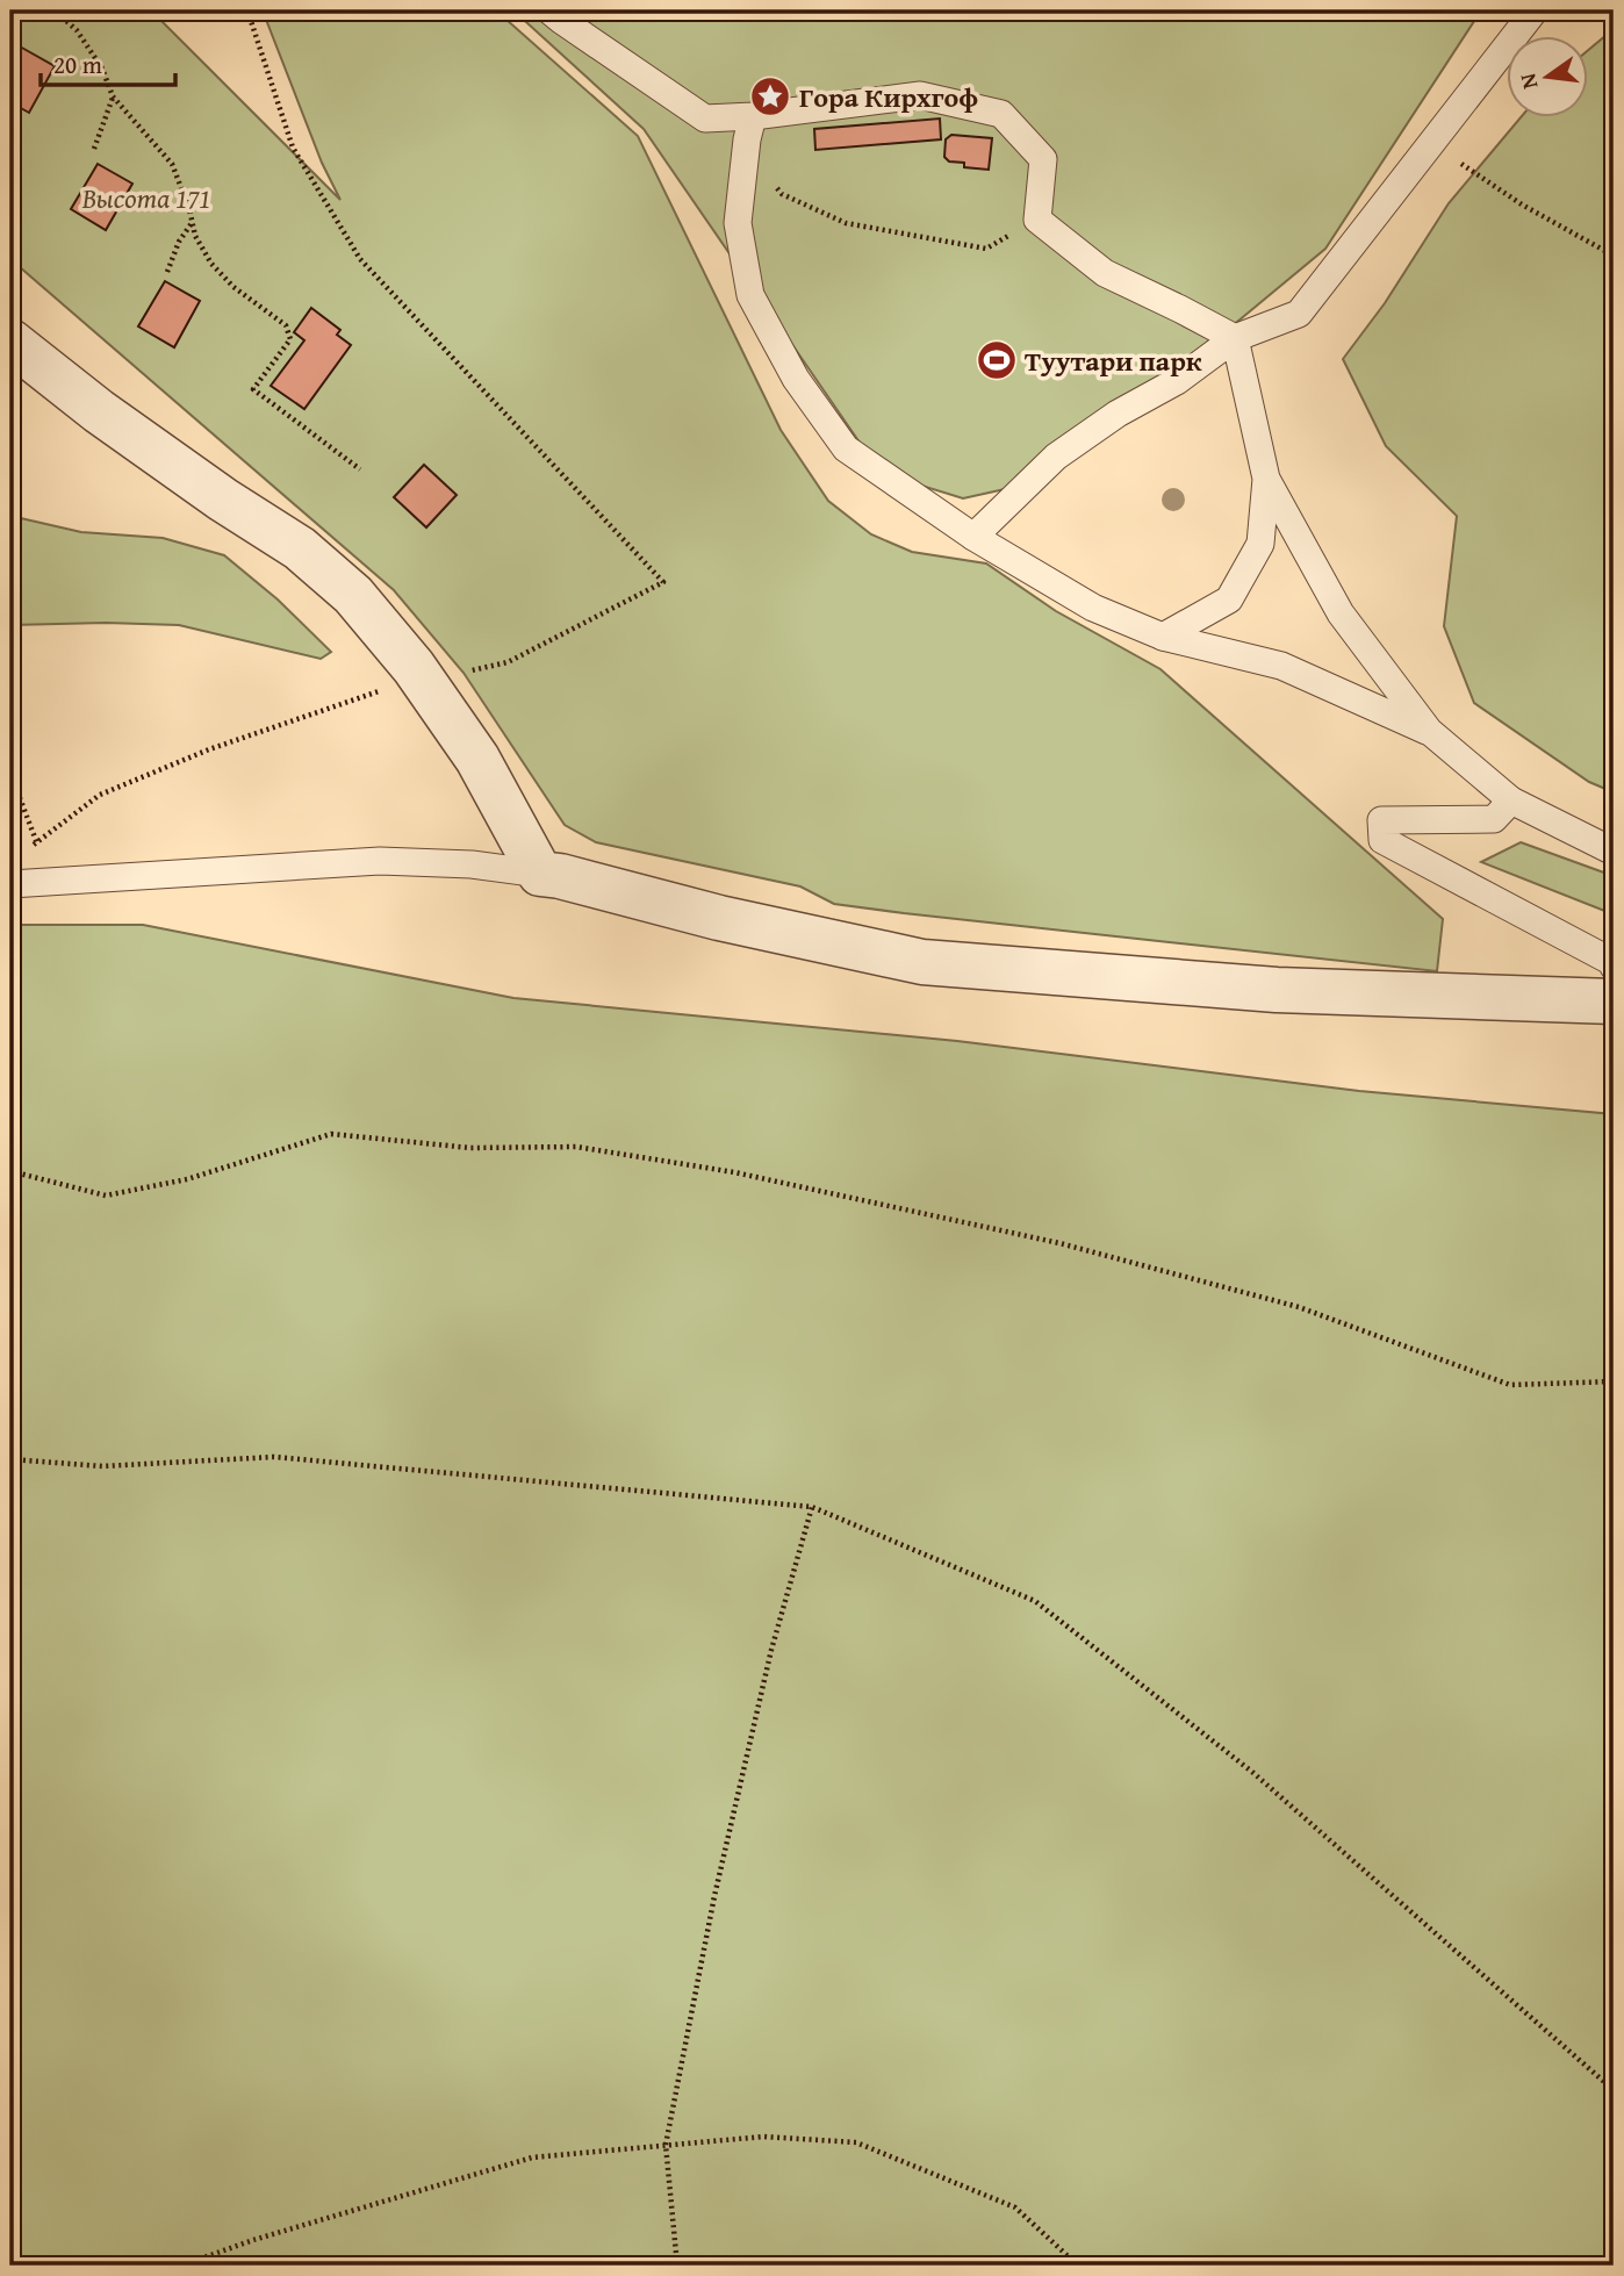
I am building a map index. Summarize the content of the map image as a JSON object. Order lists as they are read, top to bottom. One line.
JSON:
{"parks":["Высота 171"],"places":{"place":["Гора Кирхгоф"],"sports":["Туутари парк"]},"scale_bar":"20 m","north":"left"}
